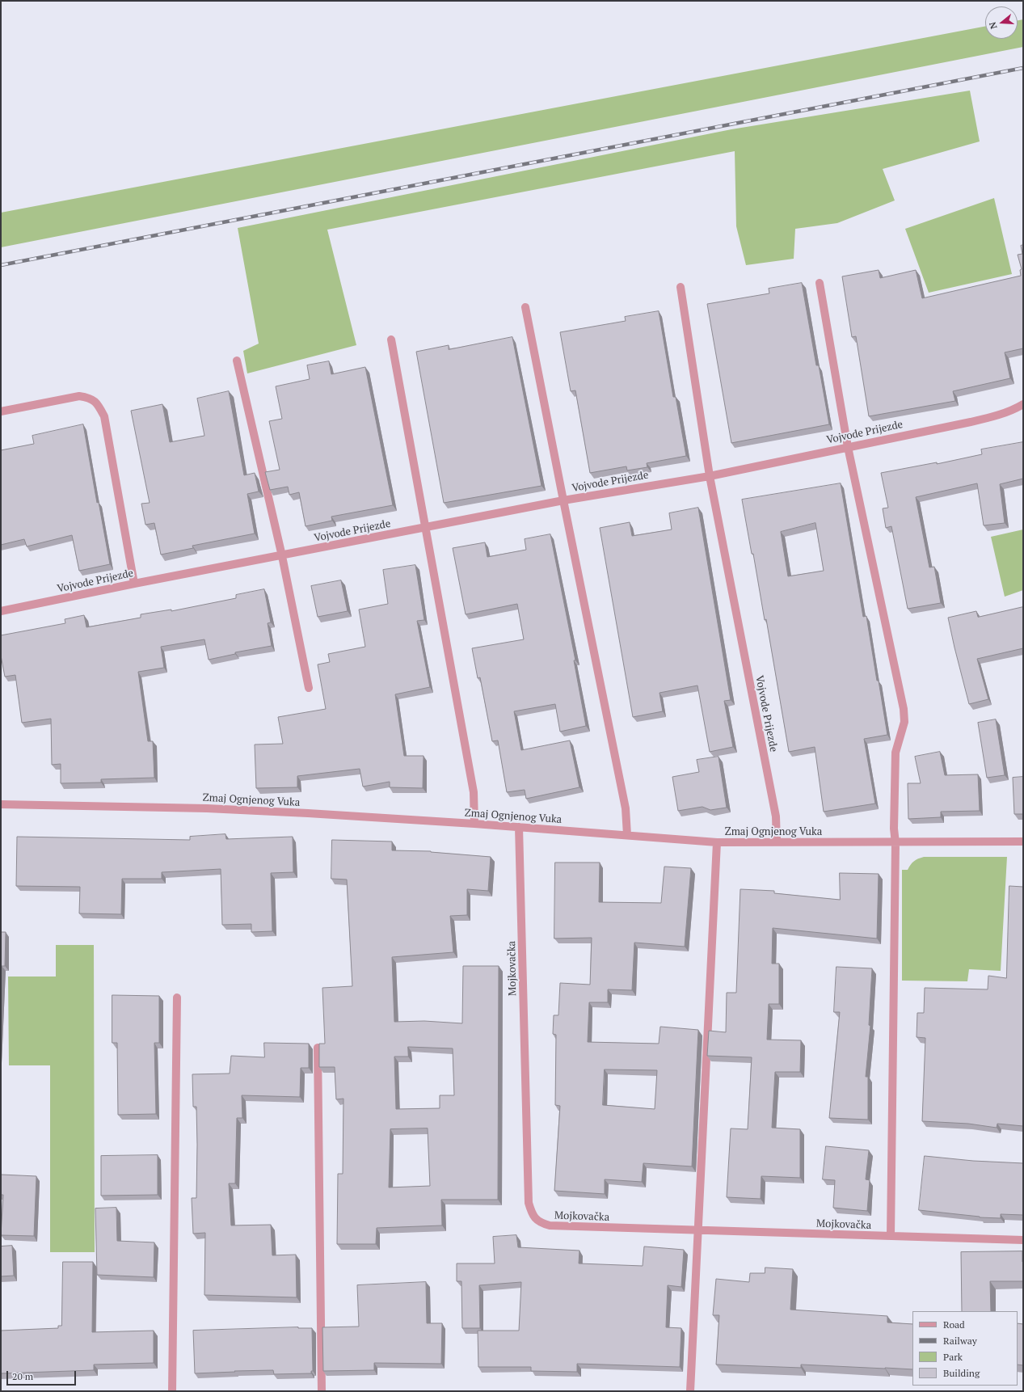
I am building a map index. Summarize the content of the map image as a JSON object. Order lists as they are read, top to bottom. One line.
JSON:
{"streets":{"street":["Vojvode Prijezde","Zmaj Ognjenog Vuka","Mojkovačka"]},"crossings":[["Vojvode Prijezde","Zmaj Ognjenog Vuka"],["Zmaj Ognjenog Vuka","Mojkovačka"]],"legend":["Road","Railway","Park","Building"],"scale_bar":"20 m","north":"left"}
